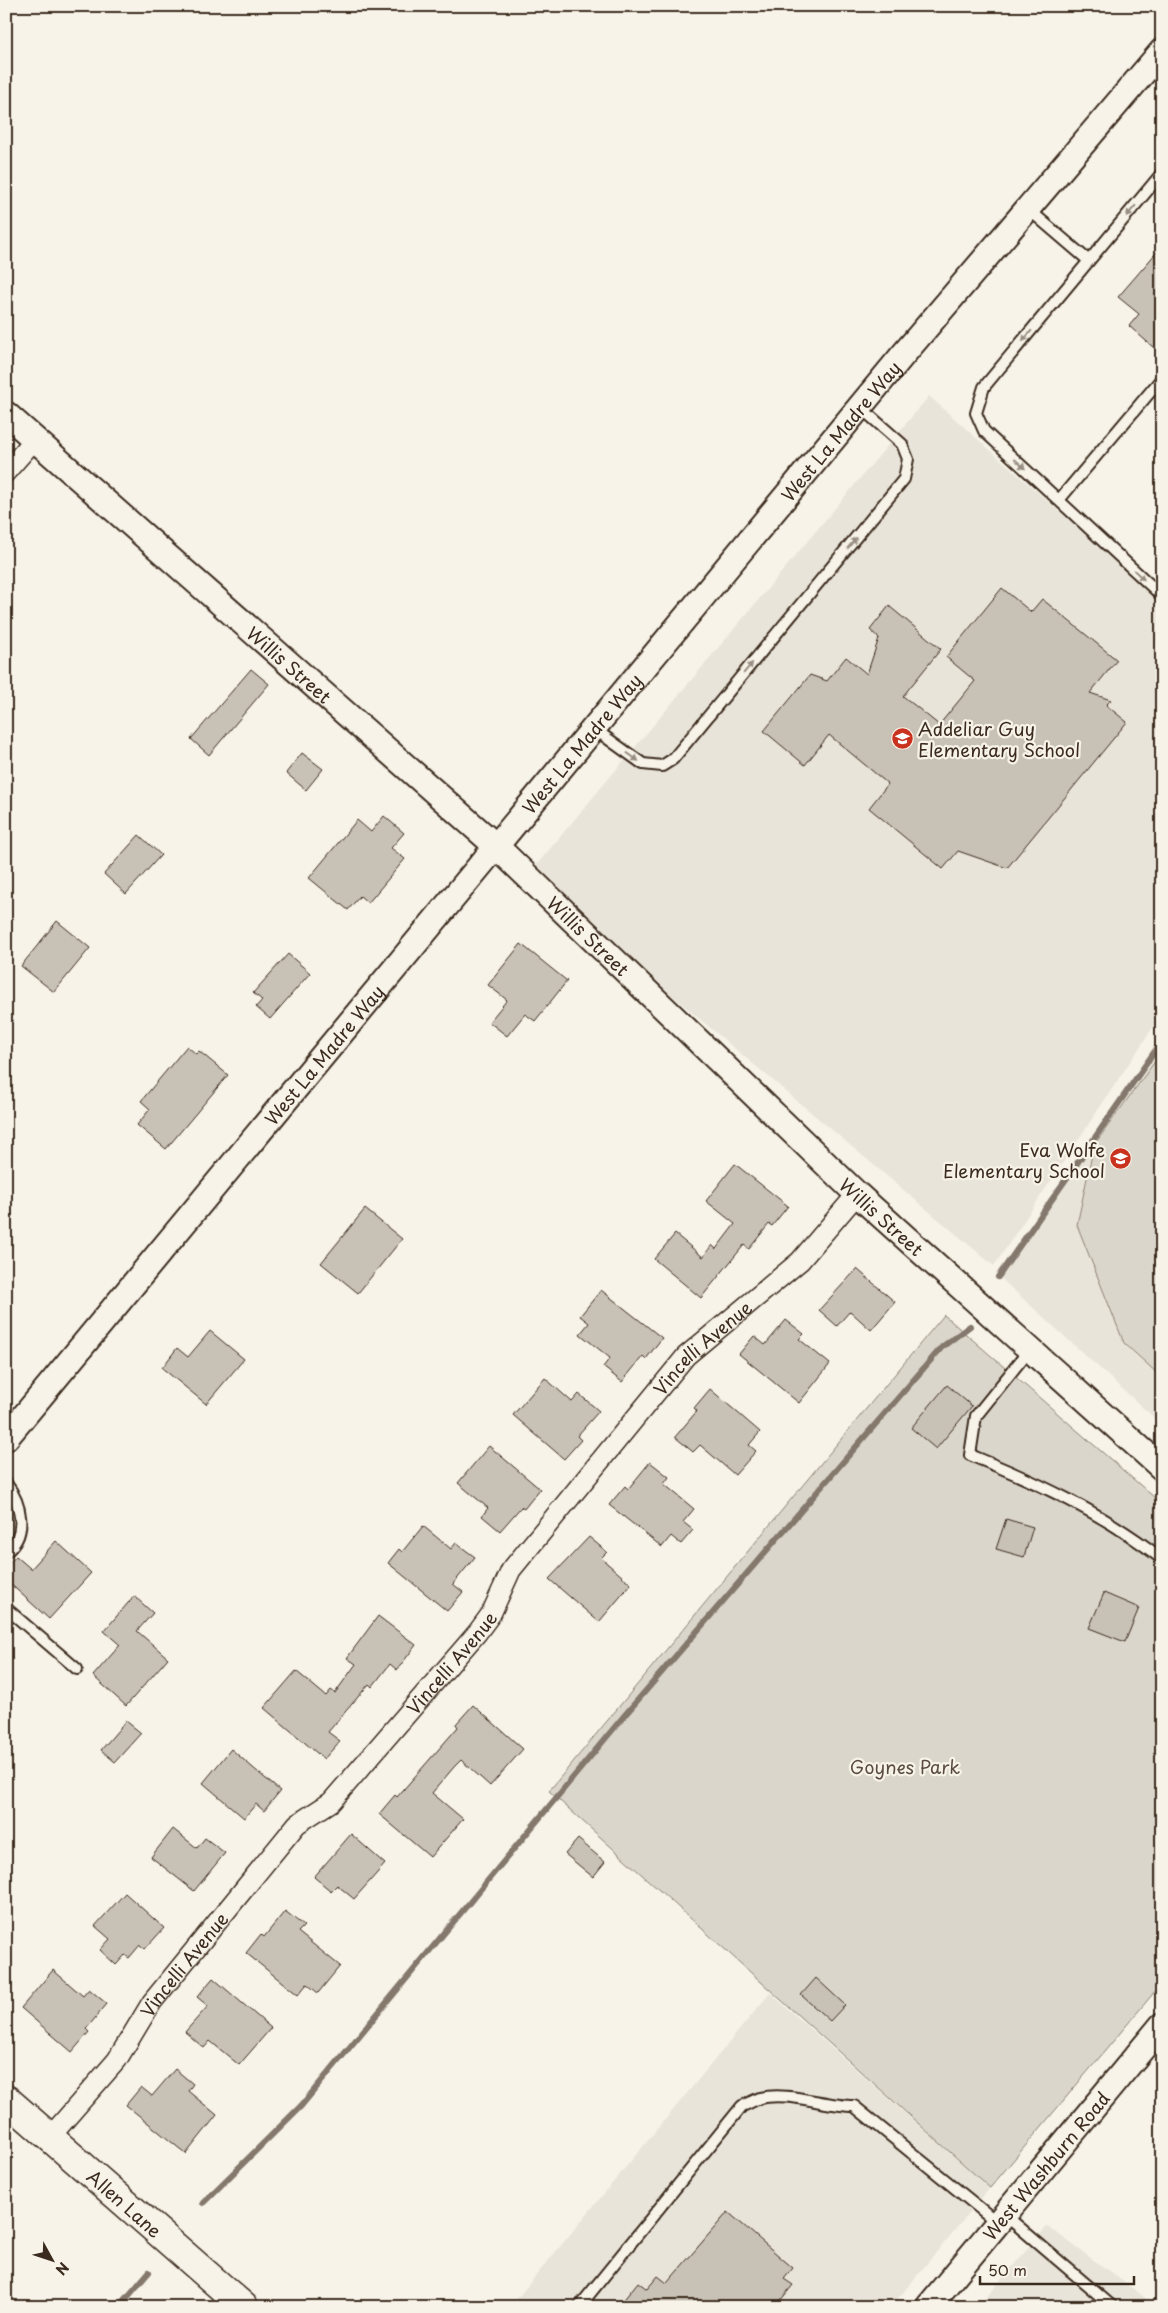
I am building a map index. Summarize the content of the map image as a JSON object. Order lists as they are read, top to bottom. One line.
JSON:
{"streets":{"main road":["Allen Lane"],"street":["West La Madre Way","Willis Street","Vincelli Avenue","West Washburn Road"]},"crossings":[["West La Madre Way","Willis Street"],["Willis Street","Vincelli Avenue"],["Vincelli Avenue","Allen Lane"]],"parks":["Goynes Park"],"places":{"school or university":["Addeliar Guy Elementary School","Eva Wolfe Elementary School"]},"scale_bar":"50 m","north":"bottom right"}
